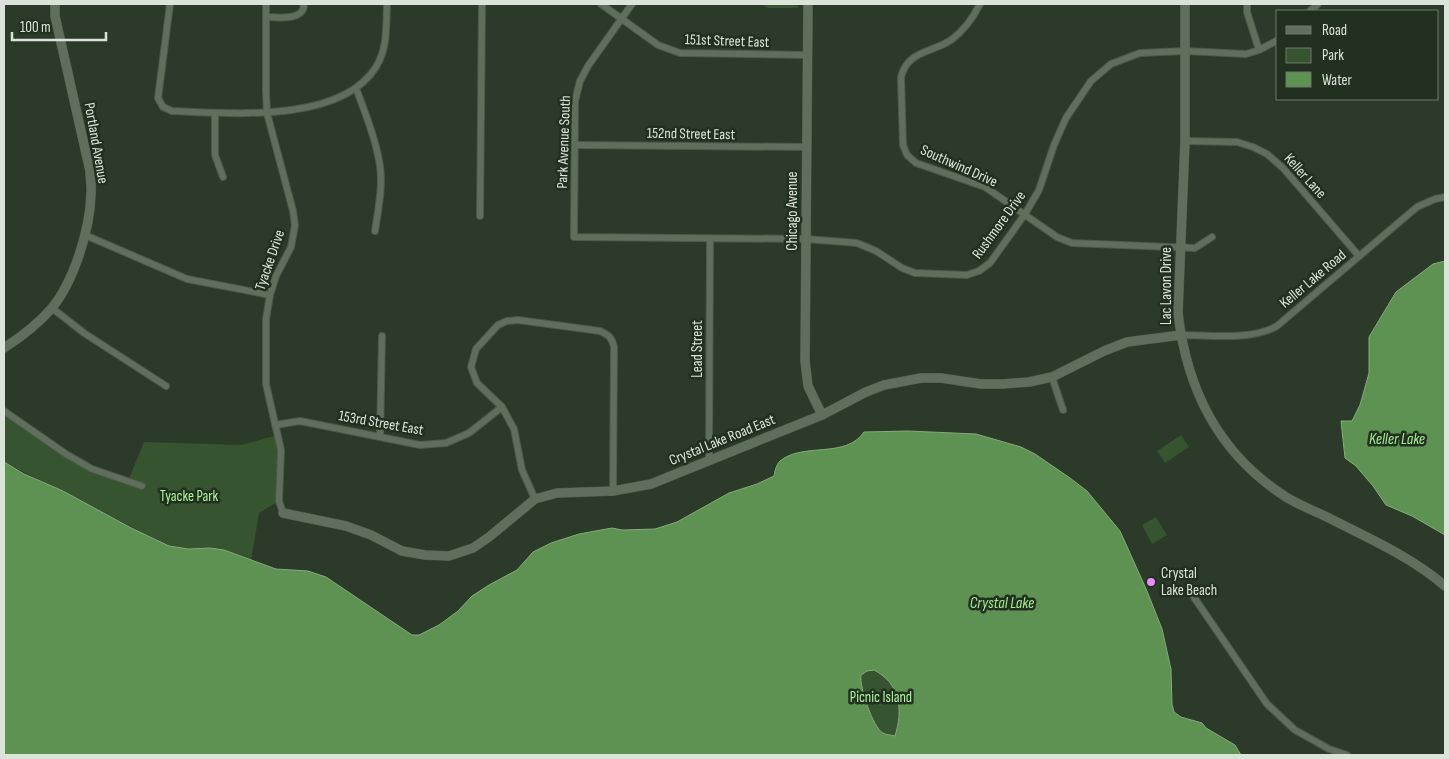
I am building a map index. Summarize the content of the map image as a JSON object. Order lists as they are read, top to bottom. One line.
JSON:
{"streets":{"street":["151st Street East","152nd Street East","Park Avenue South","Portland Avenue","Southwind Drive","Keller Lane","Chicago Avenue","Rushmore Drive","Tyacke Drive","Keller Lake Road","Lac Lavon Drive","Lead Street","153rd Street East","Crystal Lake Road East"]},"crossings":[["151st Street East","Park Avenue South"],["151st Street East","Chicago Avenue"],["152nd Street East","Park Avenue South"],["152nd Street East","Chicago Avenue"],["Park Avenue South","Rushmore Drive"],["Southwind Drive","Rushmore Drive"],["Southwind Drive","Lac Lavon Drive"],["Keller Lane","Keller Lake Road"],["Keller Lane","Lac Lavon Drive"],["Chicago Avenue","Rushmore Drive"],["Chicago Avenue","Crystal Lake Road East"],["Rushmore Drive","Lac Lavon Drive"],["Rushmore Drive","Lead Street"],["Tyacke Drive","153rd Street East"],["Tyacke Drive","Crystal Lake Road East"],["Keller Lake Road","Lac Lavon Drive"],["Keller Lake Road","Crystal Lake Road East"],["Lac Lavon Drive","Crystal Lake Road East"],["Lead Street","Crystal Lake Road East"]],"water":["Keller Lake","Crystal Lake"],"parks":["Tyacke Park","Picnic Island"],"places":["Crystal Lake Beach"],"legend":["Road","Park","Water"],"scale_bar":"100 m"}
